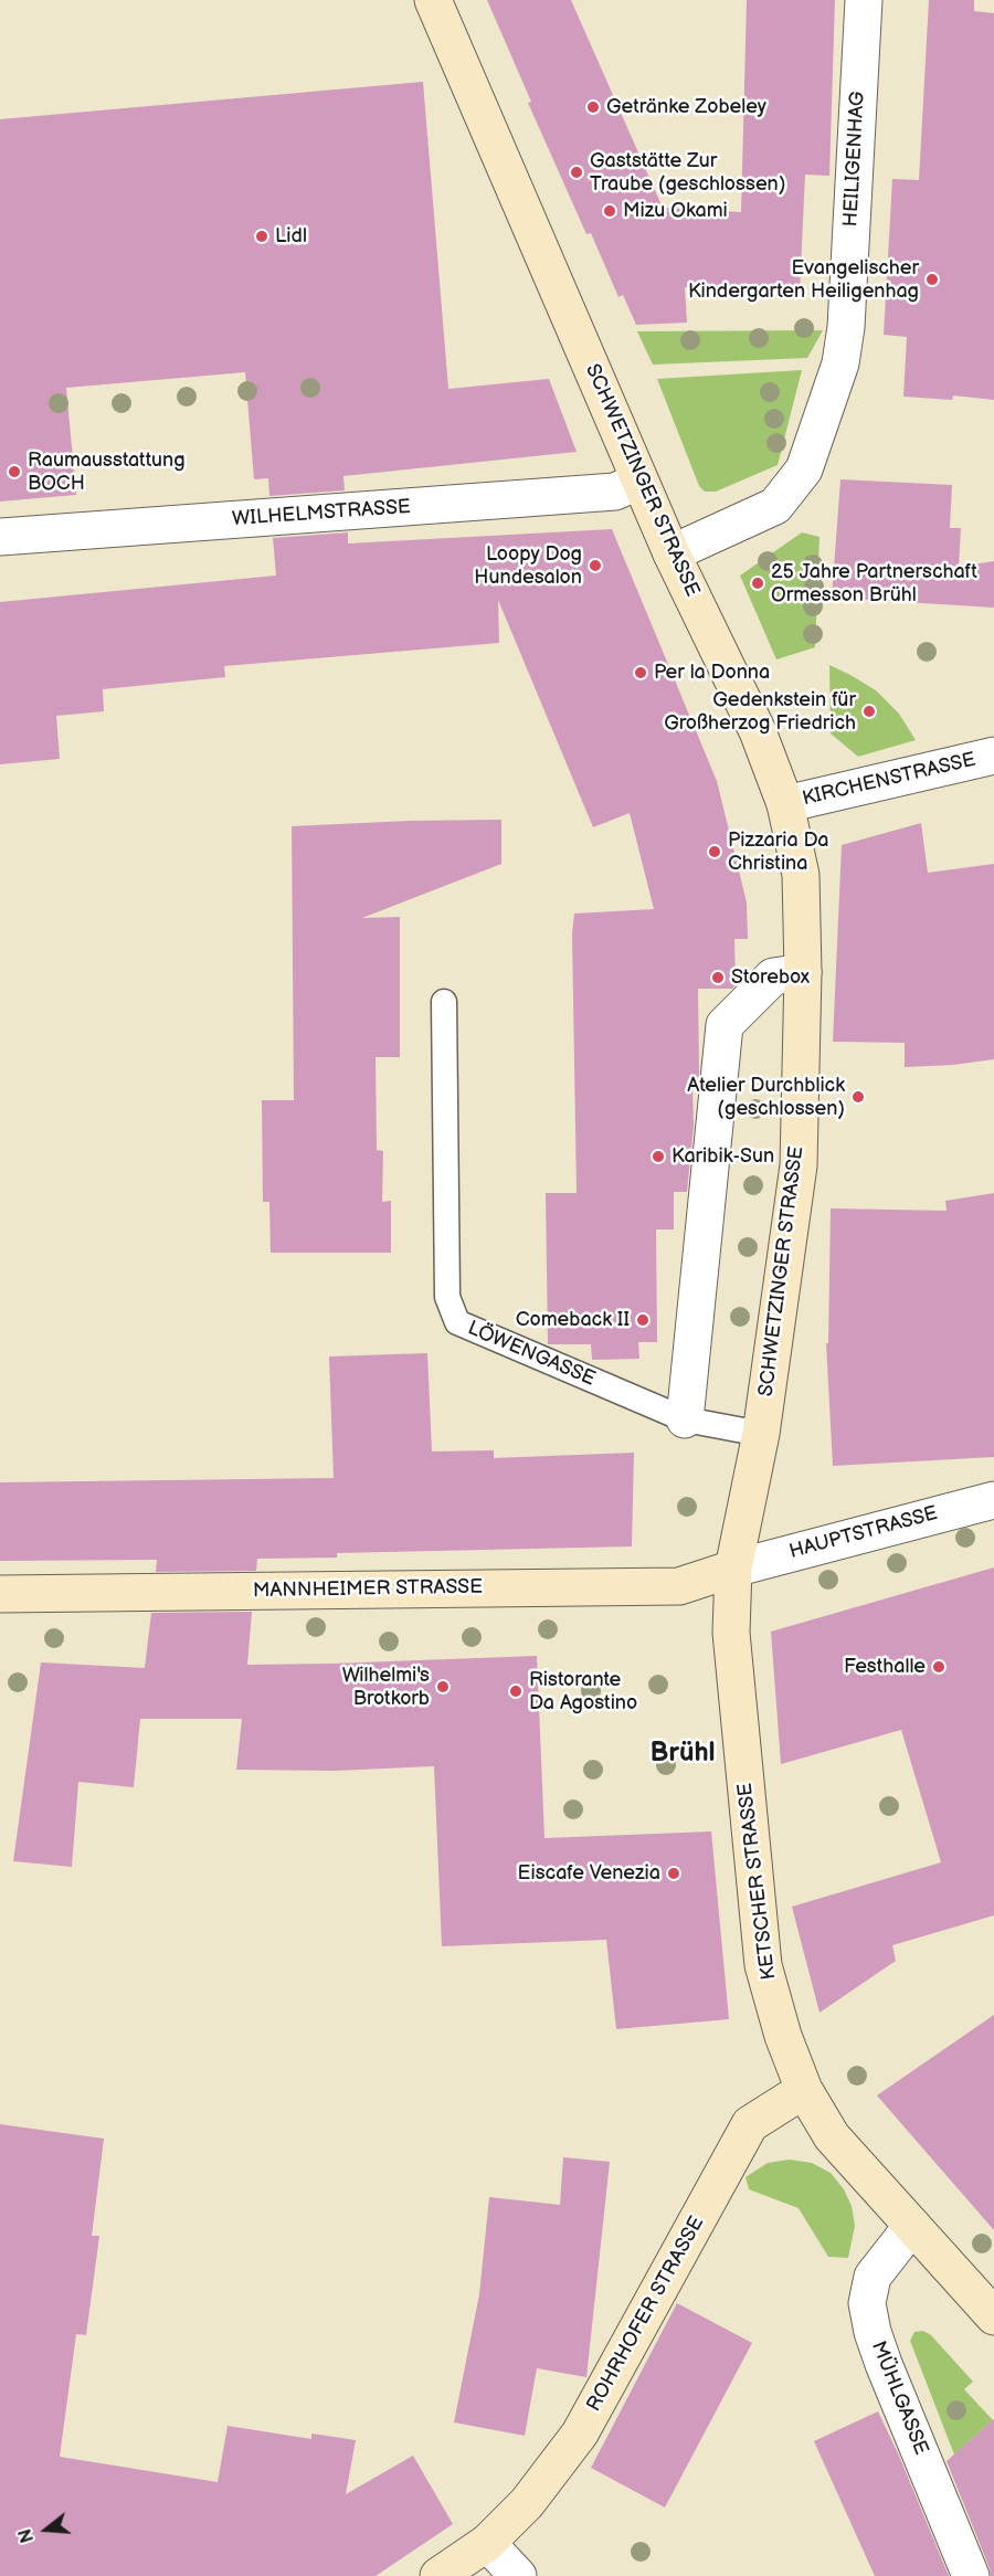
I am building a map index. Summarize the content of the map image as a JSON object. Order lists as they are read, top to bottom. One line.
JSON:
{"streets":{"main road":["SCHWETZINGER STRASSE","MANNHEIMER STRASSE","KETSCHER STRASSE","ROHRHOFER STRASSE"],"street":["HEILIGENHAG","WILHELMSTRASSE","KIRCHENSTRASSE","HAUPTSTRASSE","MÜHLGASSE"],"lane":["LÖWENGASSE"]},"crossings":[["HEILIGENHAG","SCHWETZINGER STRASSE"],["SCHWETZINGER STRASSE","WILHELMSTRASSE"],["SCHWETZINGER STRASSE","KIRCHENSTRASSE"],["SCHWETZINGER STRASSE","LÖWENGASSE"],["SCHWETZINGER STRASSE","HAUPTSTRASSE"],["SCHWETZINGER STRASSE","MANNHEIMER STRASSE"],["SCHWETZINGER STRASSE","KETSCHER STRASSE"],["HAUPTSTRASSE","MANNHEIMER STRASSE"],["HAUPTSTRASSE","KETSCHER STRASSE"],["MANNHEIMER STRASSE","KETSCHER STRASSE"],["KETSCHER STRASSE","ROHRHOFER STRASSE"],["KETSCHER STRASSE","MÜHLGASSE"]],"districts":["Brühl"],"places":["Getränke Zobeley","Gaststätte Zur Traube (geschlossen)","Mizu Okami","Lidl","Evangelischer Kindergarten Heiligenhag","Raumausstattung BOCH","Loopy Dog Hundesalon","25 Jahre Partnerschaft Ormesson Brühl","Per la Donna","Gedenkstein für Großherzog Friedrich","Pizzaria Da Christina","Storebox","Atelier Durchblick (geschlossen)","Karibik-Sun","Comeback II","Festhalle","Wilhelmi's Brotkorb","Ristorante Da Agostino","Eiscafe Venezia"],"north":"left"}
